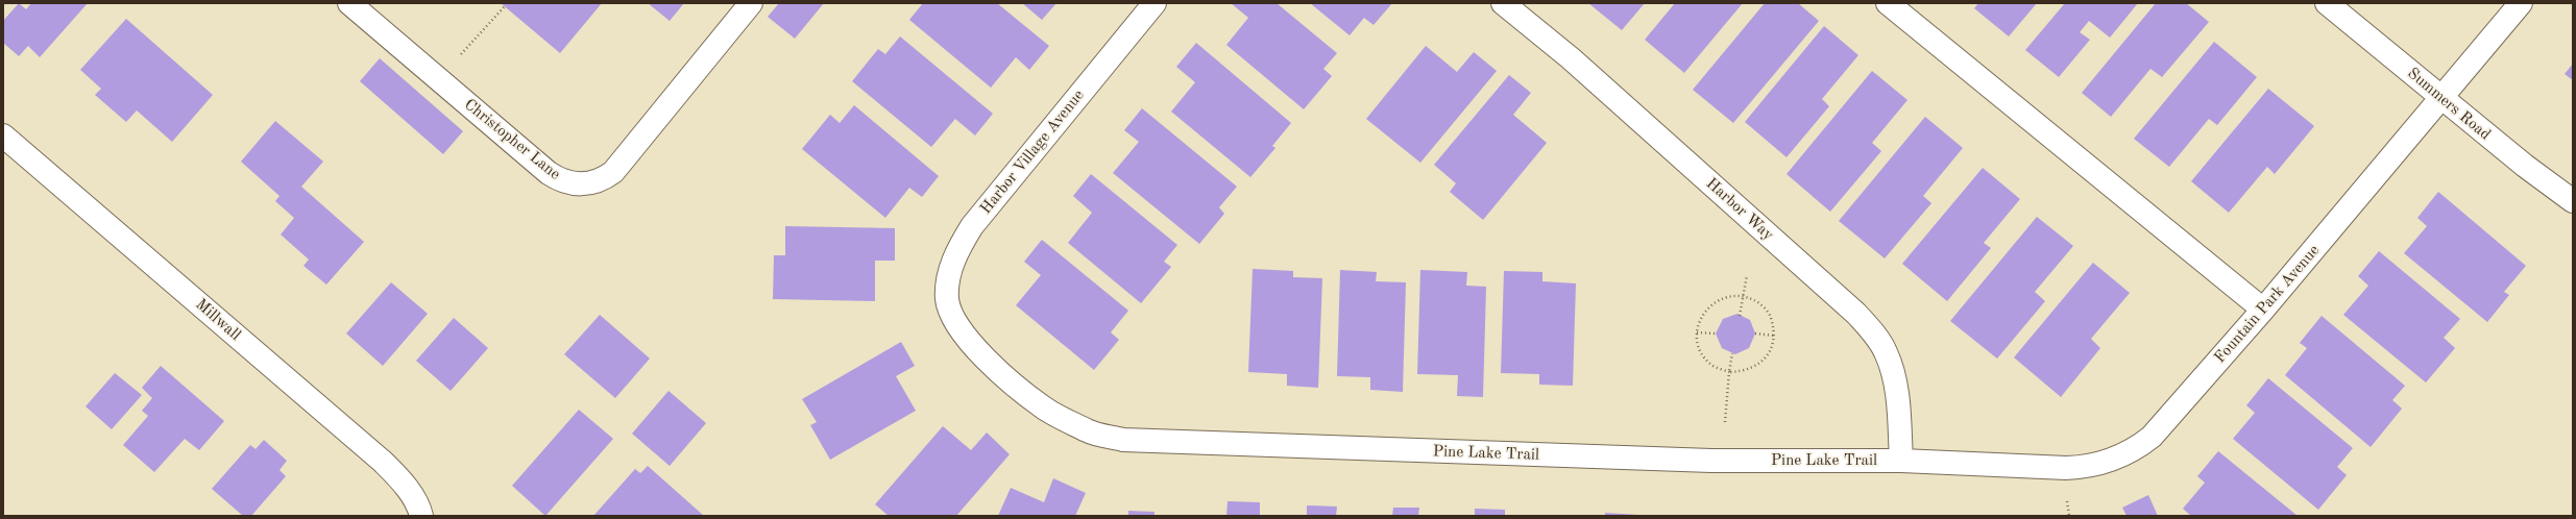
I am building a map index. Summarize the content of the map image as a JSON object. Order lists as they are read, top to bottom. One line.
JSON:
{"streets":{"street":["Summers Road","Christopher Lane","Harbor Village Avenue","Harbor Way","Fountain Park Avenue","Millwall","Pine Lake Trail"]},"crossings":[["Summers Road","Fountain Park Avenue"],["Harbor Village Avenue","Pine Lake Trail"],["Harbor Way","Pine Lake Trail"],["Fountain Park Avenue","Pine Lake Trail"]]}
